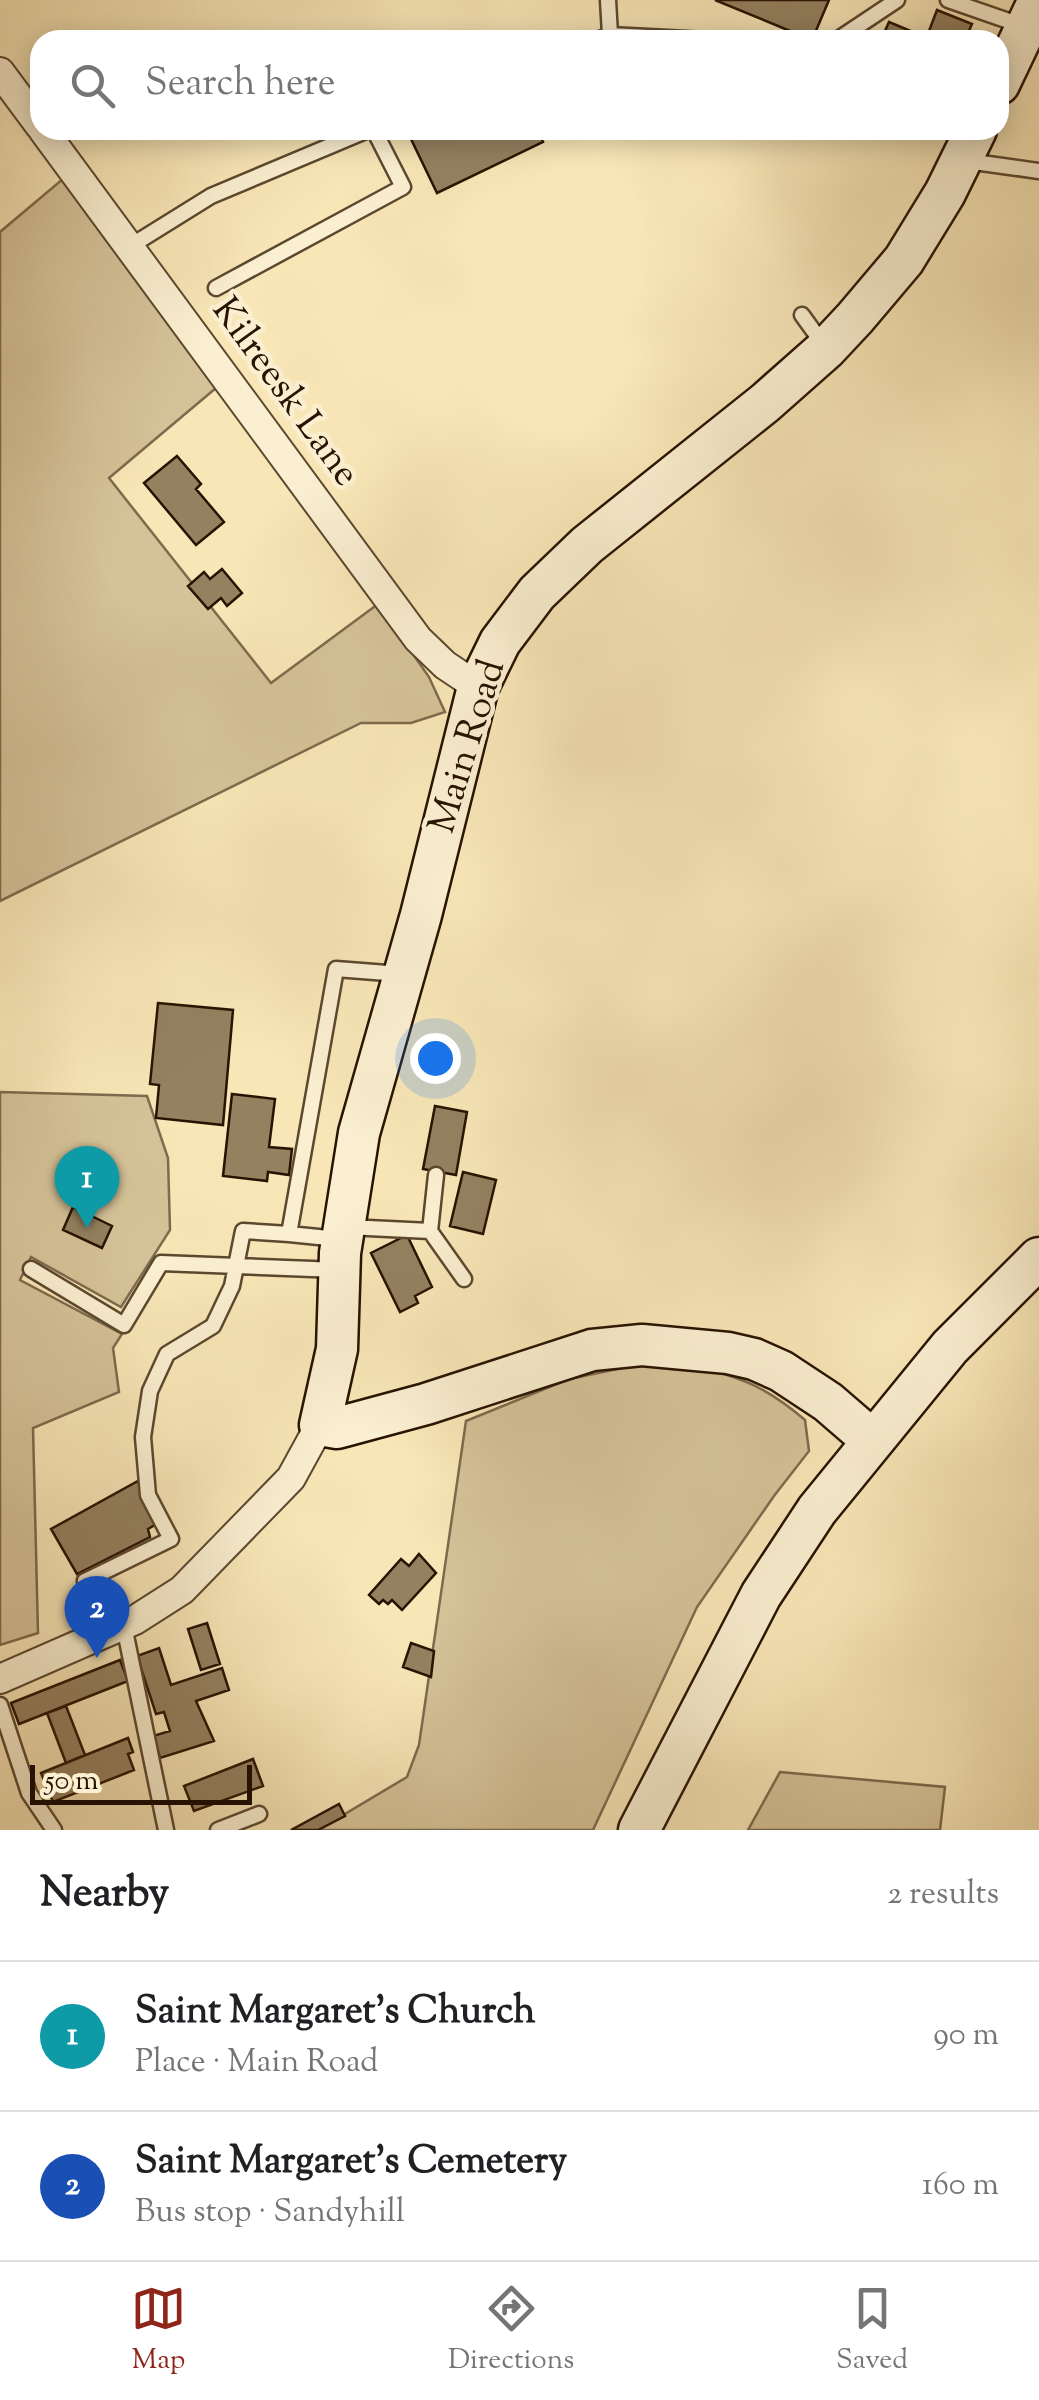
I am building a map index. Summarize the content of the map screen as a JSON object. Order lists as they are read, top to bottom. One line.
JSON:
{"streets":{"main road":["Main Road"],"street":["Kilreesk Lane"]},"crossings":[["Kilreesk Lane","Main Road"]],"scale_bar":"50 m","page":{"search":"Search here","pins":["1","2"],"scale":"50 m","heading":["Nearby","2 results"],"list":[{"mark":"1","name":"Saint Margaret's Church","note":"Place · Main Road","value":"90 m"},{"mark":"2","name":"Saint Margaret’s Cemetery","note":"Bus stop · Sandyhill","value":"160 m"}],"nav":["Map","Directions","Saved"]}}
